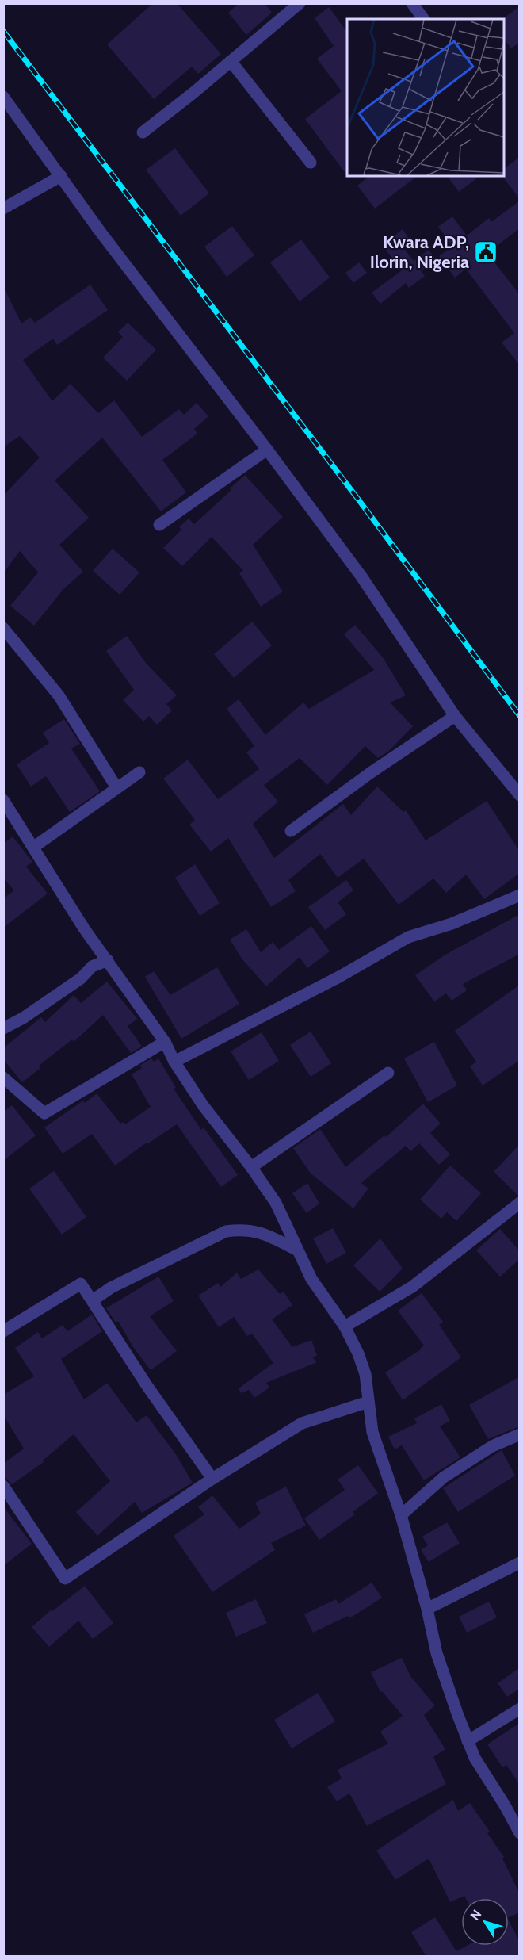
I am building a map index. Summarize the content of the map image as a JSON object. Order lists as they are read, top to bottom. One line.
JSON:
{"places":{"public building":["Kwara ADP, Ilorin, Nigeria"]},"north":"top left"}
